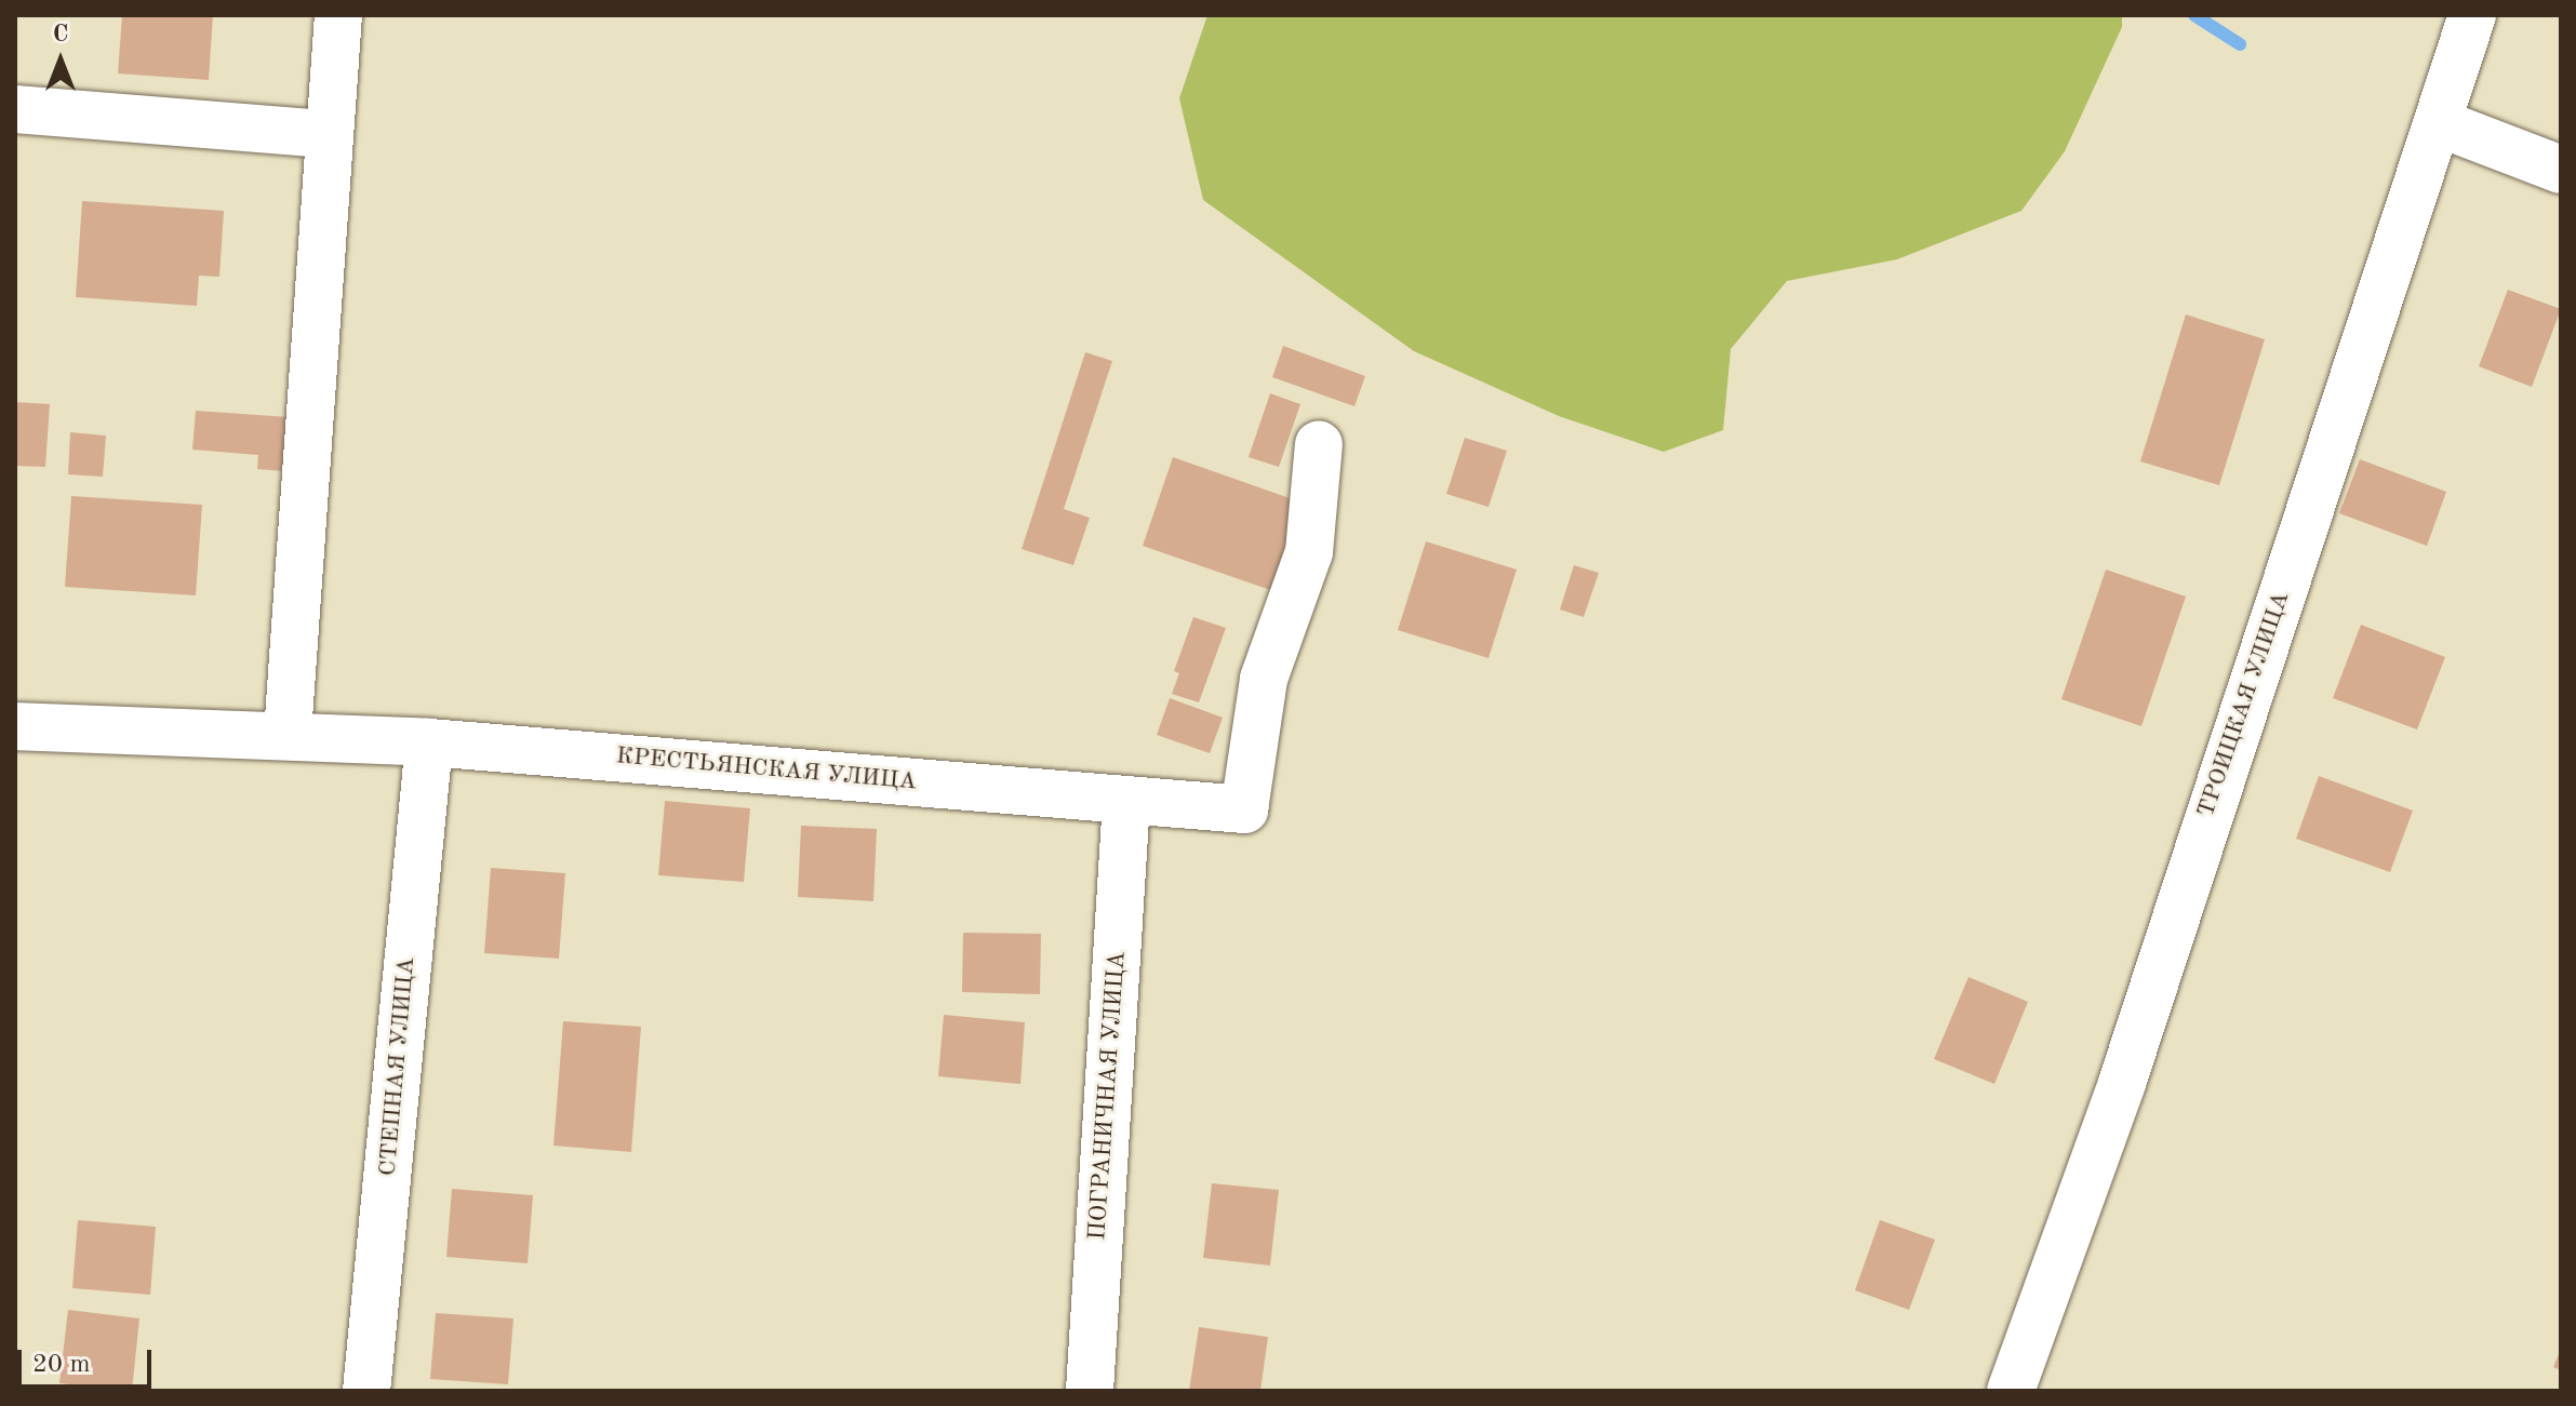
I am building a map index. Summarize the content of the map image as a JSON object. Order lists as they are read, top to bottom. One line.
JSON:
{"streets":{"street":["ТРОИЦКАЯ УЛИЦА","КРЕСТЬЯНСКАЯ УЛИЦА","СТЕПНАЯ УЛИЦА","ПОГРАНИЧНАЯ УЛИЦА"]},"crossings":[["КРЕСТЬЯНСКАЯ УЛИЦА","СТЕПНАЯ УЛИЦА"],["КРЕСТЬЯНСКАЯ УЛИЦА","ПОГРАНИЧНАЯ УЛИЦА"]],"scale_bar":"20 m","north":"top"}
